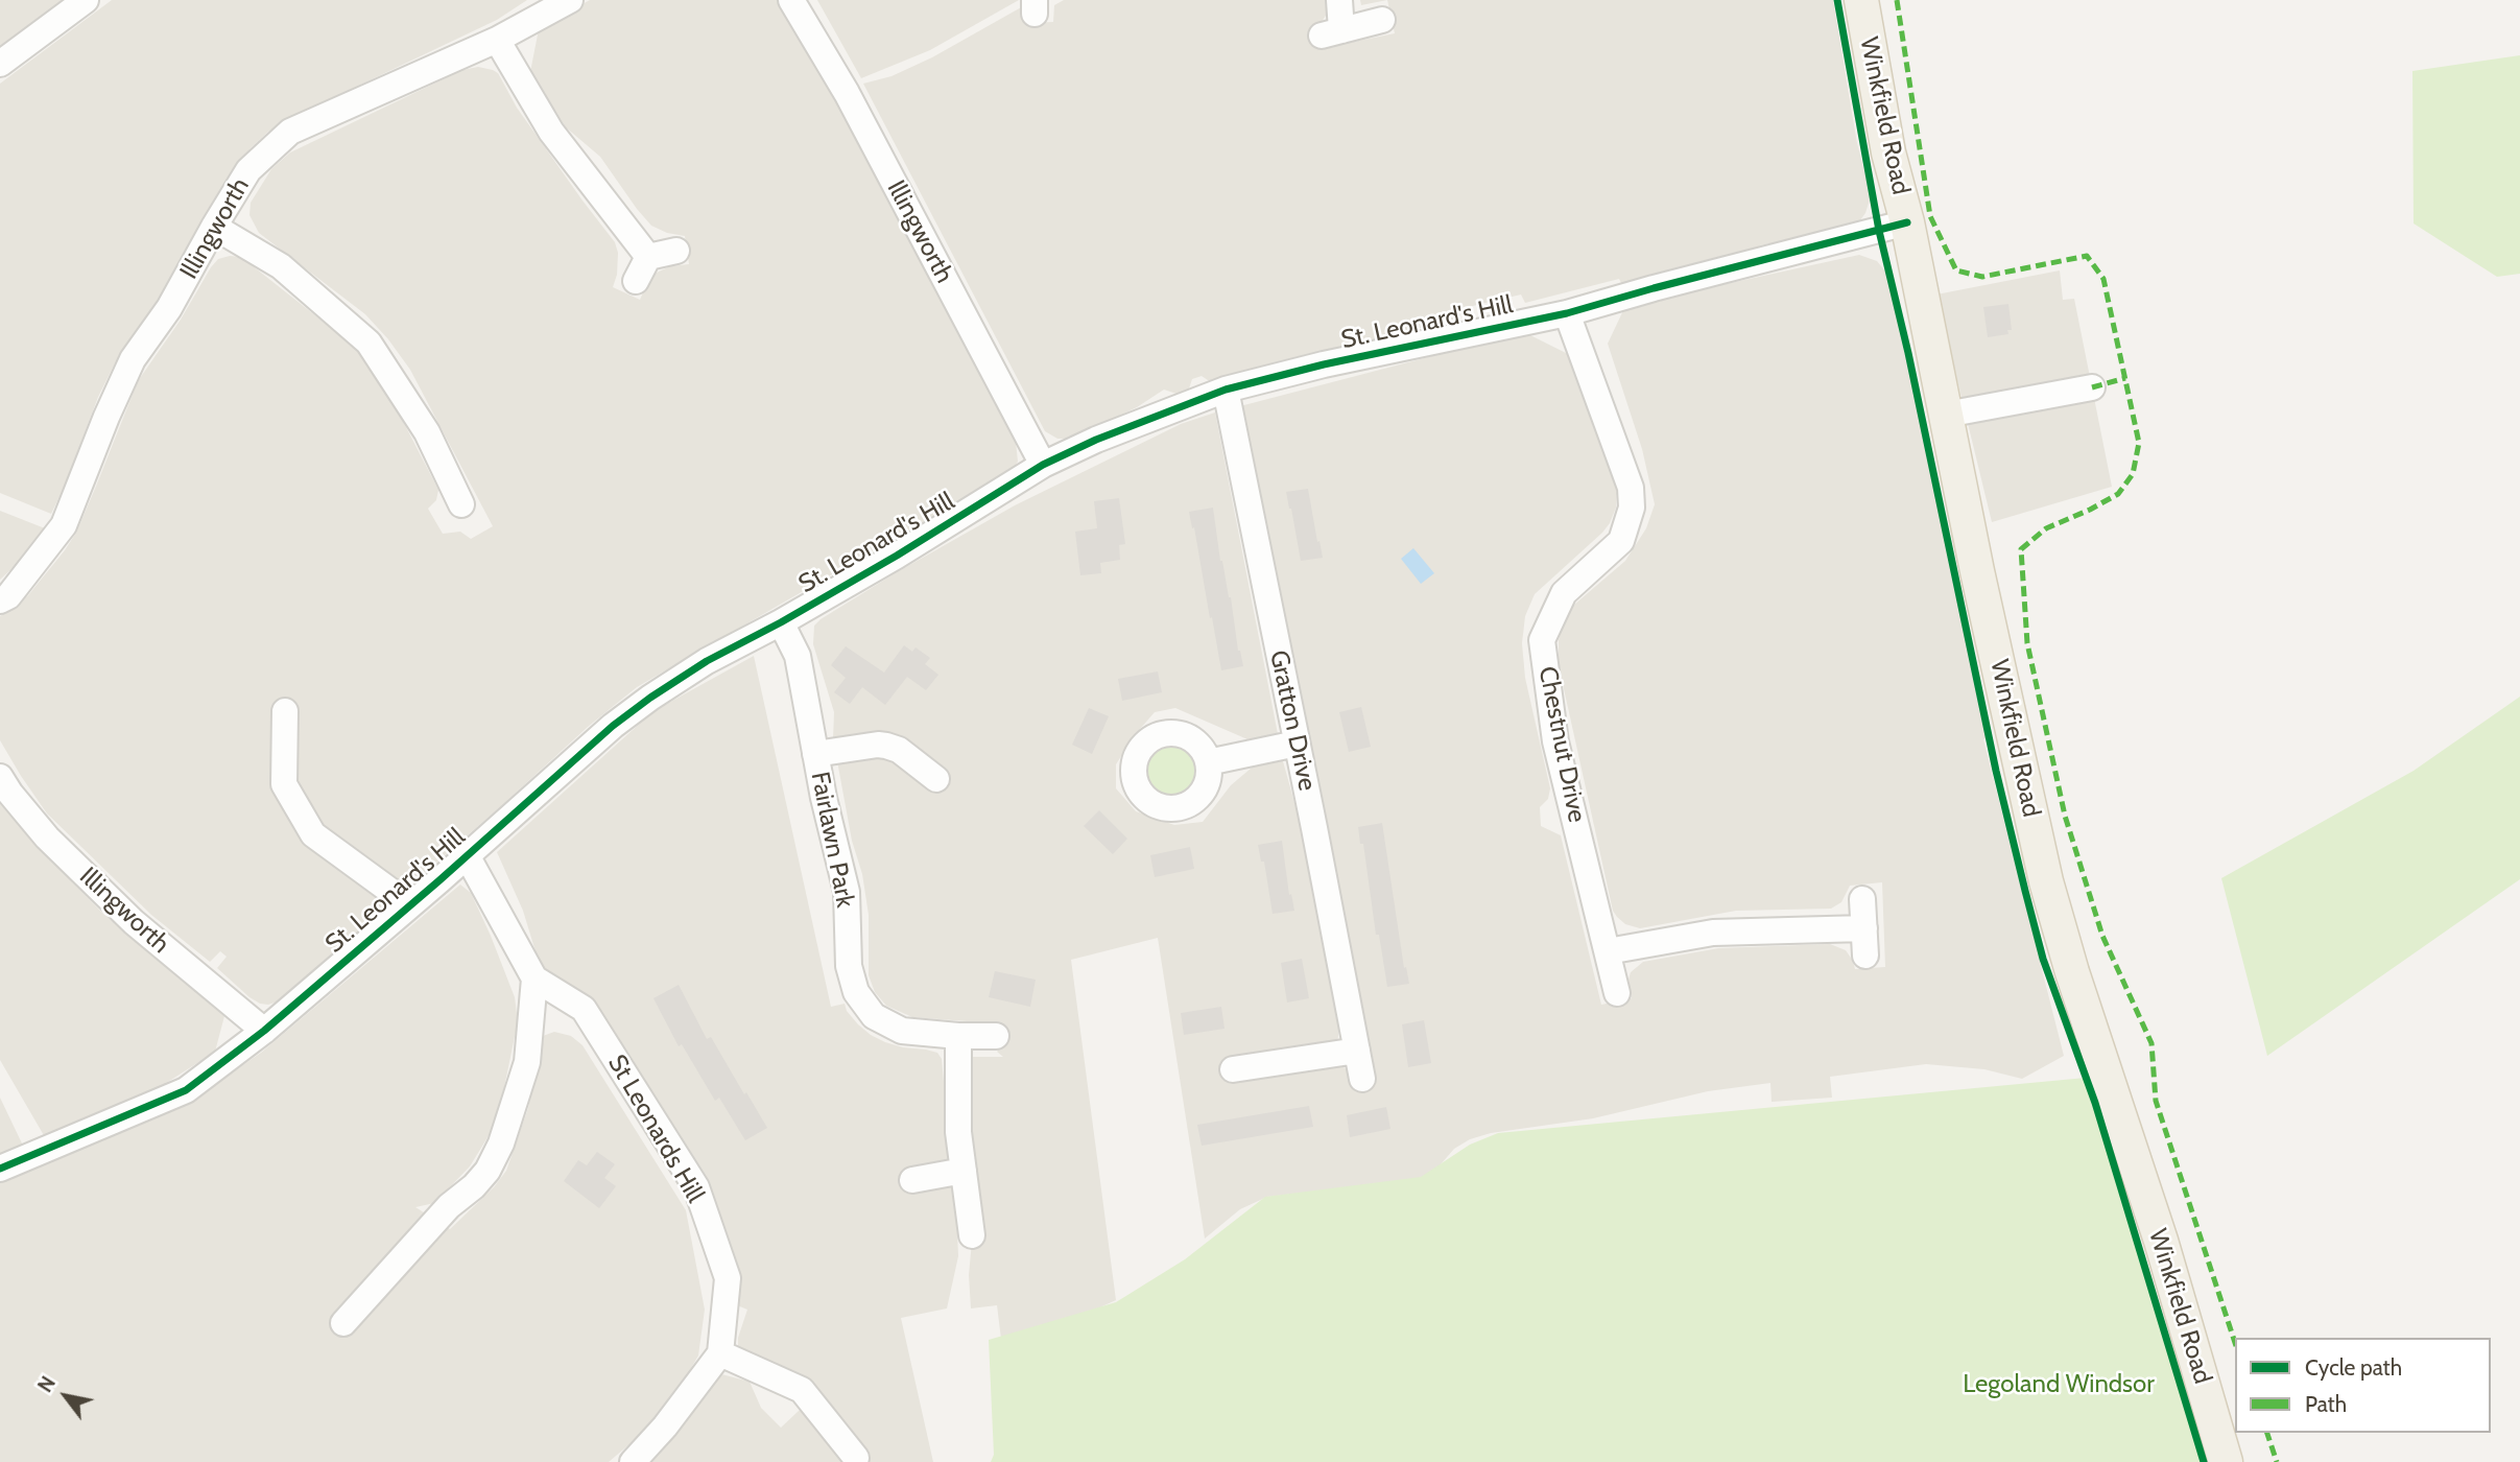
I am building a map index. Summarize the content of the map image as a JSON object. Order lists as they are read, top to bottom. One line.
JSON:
{"streets":{"main road":["Winkfield Road"],"street":["Illingworth","St. Leonard's Hill","Gratton Drive","Chestnut Drive","Fairlawn Park","St Leonards Hill"]},"crossings":[["Winkfield Road","St. Leonard's Hill"],["Illingworth","St. Leonard's Hill"],["St. Leonard's Hill","Gratton Drive"],["St. Leonard's Hill","Chestnut Drive"],["St. Leonard's Hill","Fairlawn Park"],["St. Leonard's Hill","St Leonards Hill"]],"parks":["Legoland Windsor"],"legend":["Cycle path","Path"],"north":"top left"}
